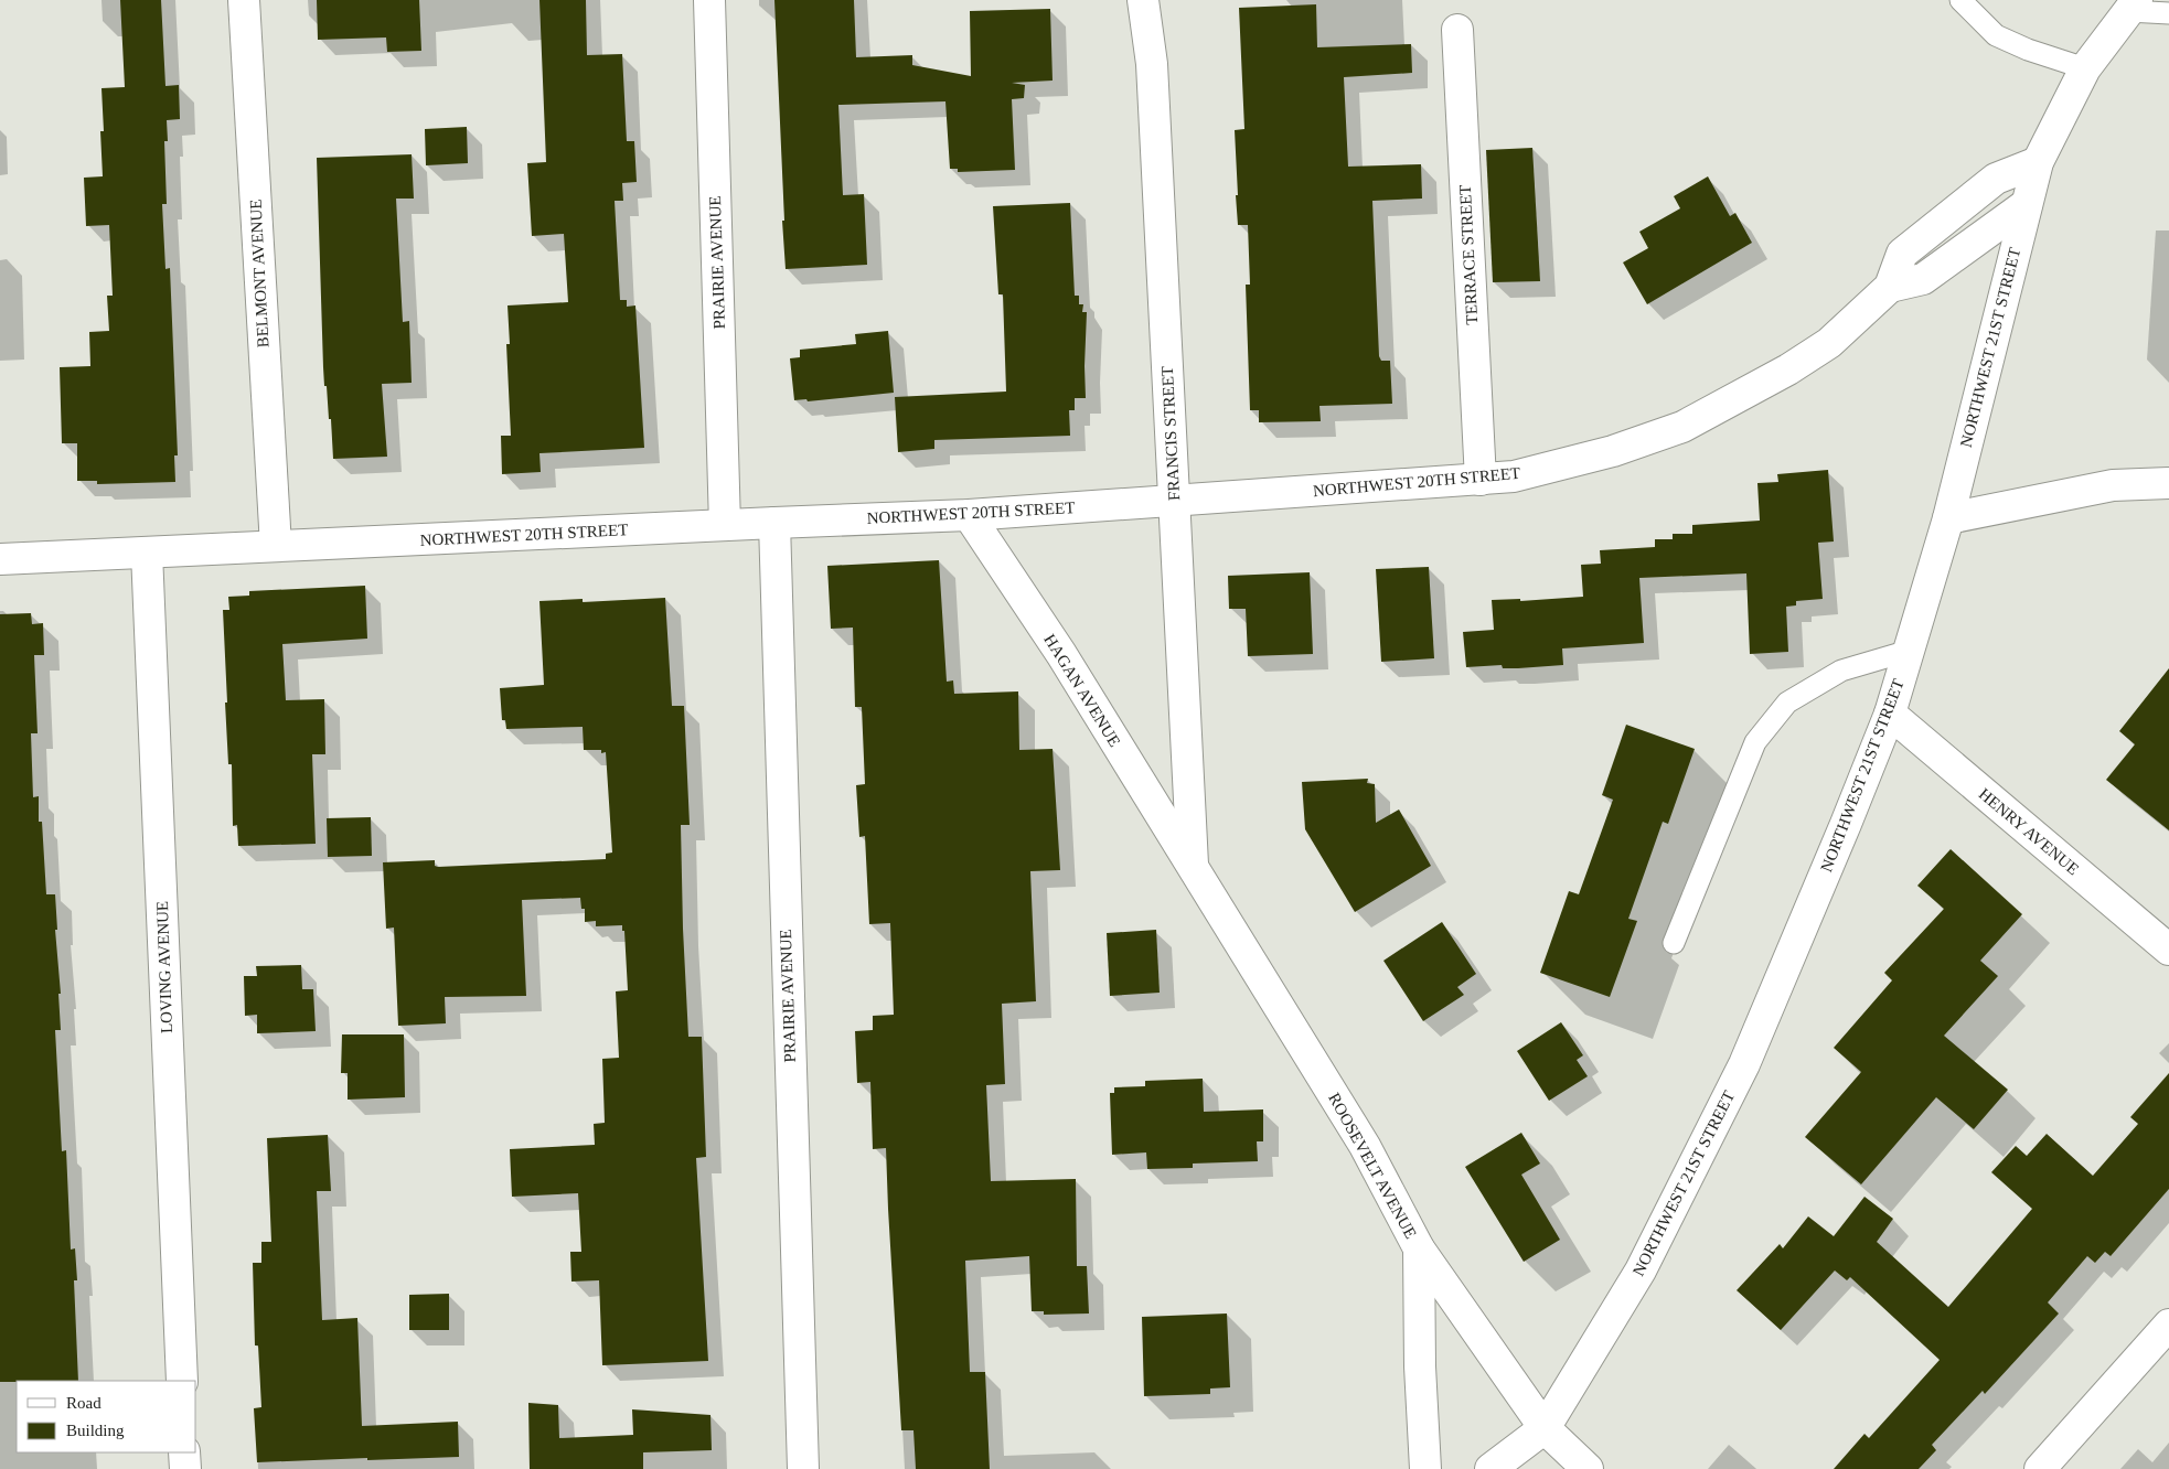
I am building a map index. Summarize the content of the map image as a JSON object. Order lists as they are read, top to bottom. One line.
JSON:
{"streets":{"street":["TERRACE STREET","PRAIRIE AVENUE","BELMONT AVENUE","NORTHWEST 21ST STREET","FRANCIS STREET","NORTHWEST 20TH STREET","HAGAN AVENUE","HENRY AVENUE","LOVING AVENUE","ROOSEVELT AVENUE"]},"crossings":[["TERRACE STREET","NORTHWEST 20TH STREET"],["PRAIRIE AVENUE","NORTHWEST 20TH STREET"],["BELMONT AVENUE","NORTHWEST 20TH STREET"],["NORTHWEST 21ST STREET","NORTHWEST 20TH STREET"],["NORTHWEST 21ST STREET","HENRY AVENUE"],["FRANCIS STREET","NORTHWEST 20TH STREET"],["FRANCIS STREET","HAGAN AVENUE"],["FRANCIS STREET","ROOSEVELT AVENUE"],["NORTHWEST 20TH STREET","HAGAN AVENUE"],["NORTHWEST 20TH STREET","LOVING AVENUE"],["HAGAN AVENUE","ROOSEVELT AVENUE"]],"legend":["Road","Building"]}
